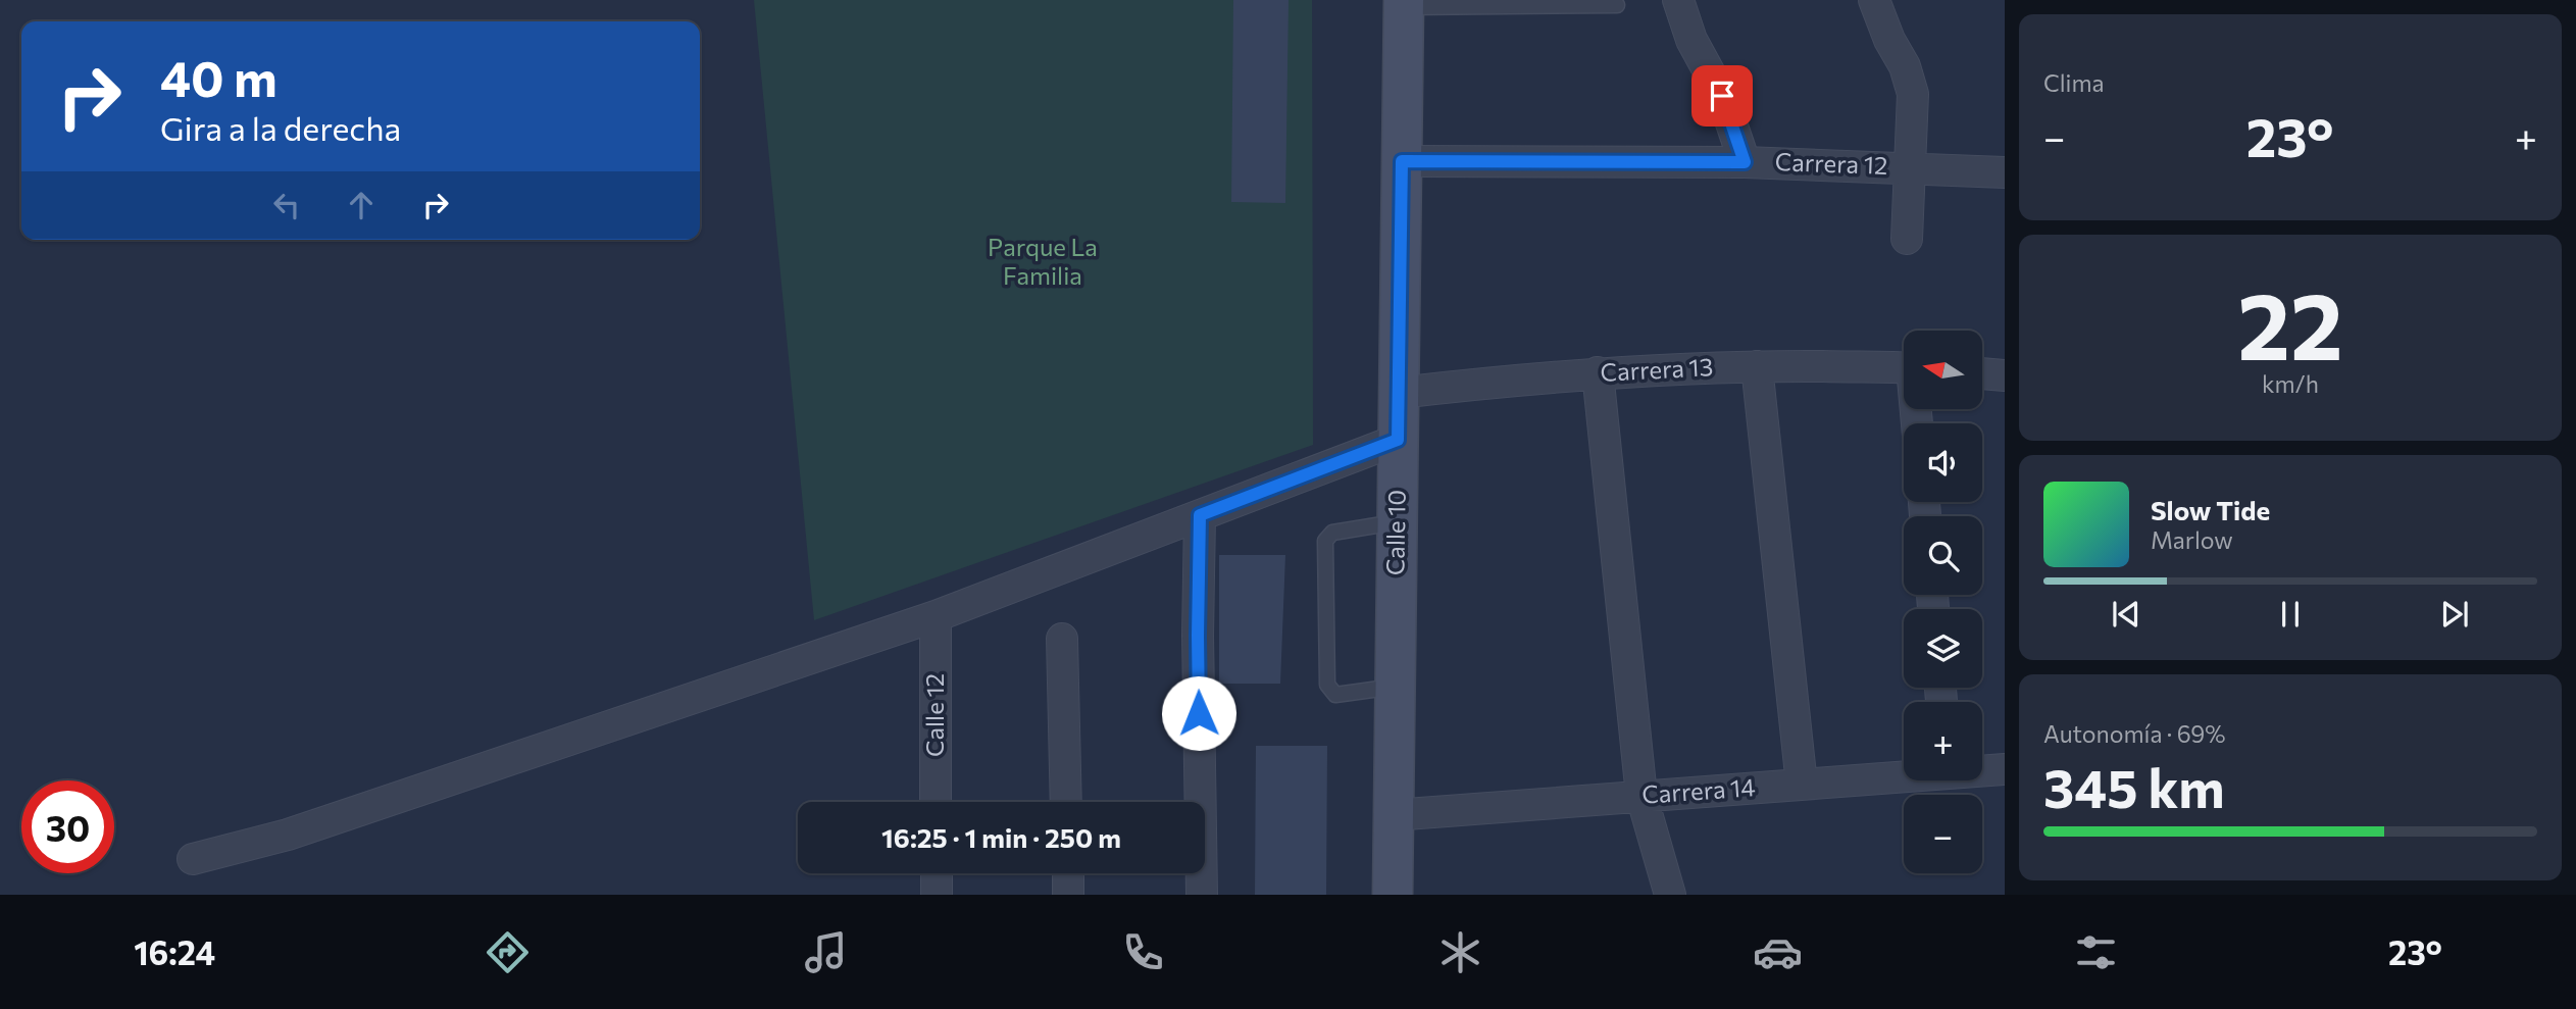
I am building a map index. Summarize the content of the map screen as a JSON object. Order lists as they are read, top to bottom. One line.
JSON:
{"streets":{"street":["Carrera 12","Carrera 13","Calle 10","Calle 12","Carrera 14"]},"crossings":[["Carrera 12","Calle 10"],["Carrera 13","Calle 10"],["Calle 10","Carrera 14"]],"parks":["Parque La Familia"],"north":"left","page":{"tile":["Clima",["22","km/h"],["Autonomía · 69%","345 km"]],"turn":["40 m","Gira a la derecha"],"heat":["−","23°","+"],"map_buttons":["+","−"],"song":["Slow Tide","Marlow"],"limit":"30","trip":"16:25 · 1 min · 250 m","tabs":["16:24","23°"]}}
